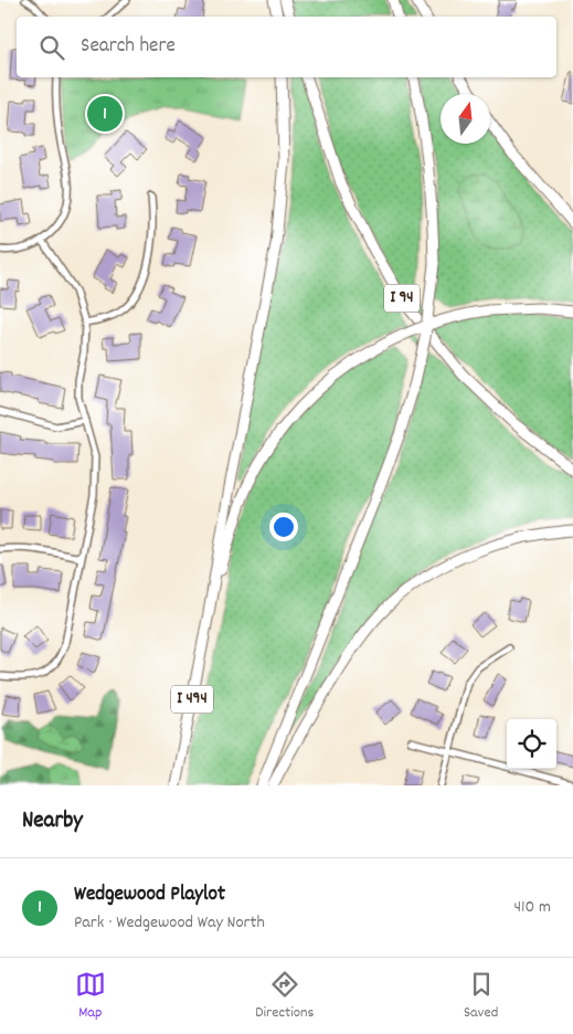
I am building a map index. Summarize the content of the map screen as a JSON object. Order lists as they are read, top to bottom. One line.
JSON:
{"streets":{"highway":["I 94","I 494"]},"north":"top","page":{"search":"Search here","pins":"1","heading":"Nearby","list":[{"mark":"1","name":"Wedgewood Playlot","note":"Park · Wedgewood Way North","value":"410 m"}],"nav":["Map","Directions","Saved"]}}
